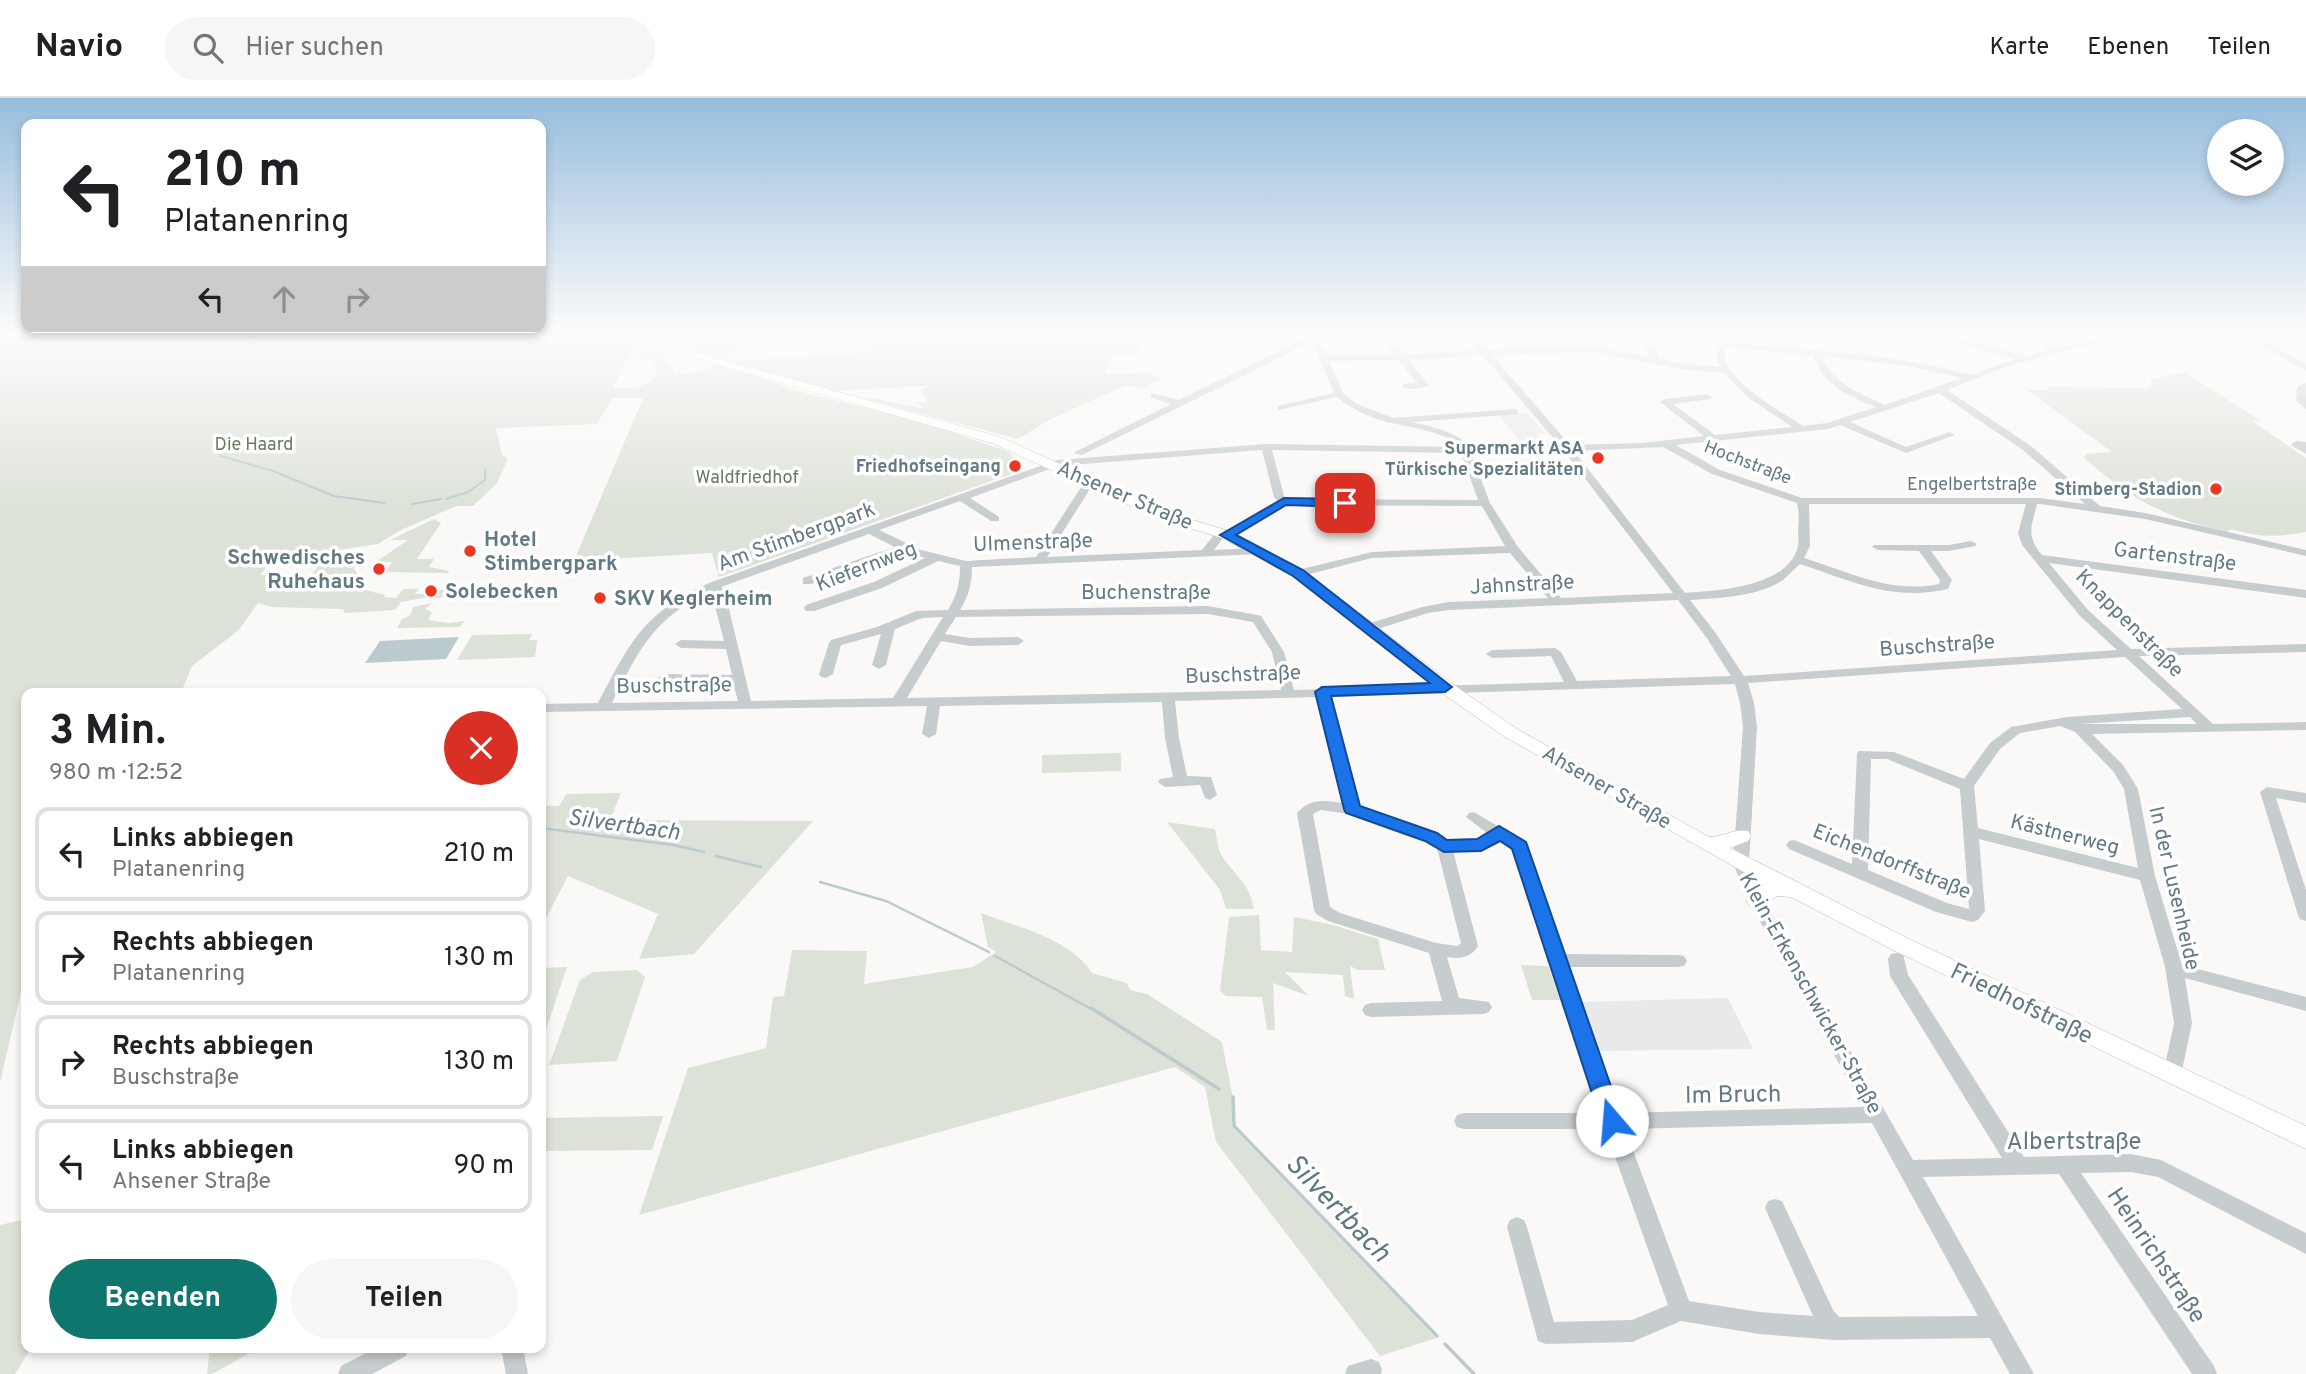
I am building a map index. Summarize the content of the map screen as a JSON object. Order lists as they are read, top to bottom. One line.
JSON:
{"streets":{"main road":["Ahsener Straße","Friedhofstraße"],"street":["Hochstraße","Engelbertstraße","Am Stimbergpark","Ulmenstraße","Gartenstraße","Kiefernweg","Jahnstraße","Buchenstraße","Knappenstraße","Buschstraße","Kästnerweg","Eichendorffstraße","In der Lusenheide","Klein-Erkenschwicker-Straße","Im Bruch","Albertstraße","Heinrichstraße"]},"crossings":[["Hochstraße","Engelbertstraße"],["Hochstraße","Am Stimbergpark"],["Engelbertstraße","Knappenstraße"],["Ahsener Straße","Am Stimbergpark"],["Ahsener Straße","Ulmenstraße"],["Ahsener Straße","Jahnstraße"],["Ahsener Straße","Buschstraße"],["Ahsener Straße","Klein-Erkenschwicker-Straße"],["Ahsener Straße","Friedhofstraße"],["Am Stimbergpark","Ulmenstraße"],["Am Stimbergpark","Buschstraße"],["Am Stimbergpark","Klein-Erkenschwicker-Straße"],["Ulmenstraße","Kiefernweg"],["Gartenstraße","Knappenstraße"],["Jahnstraße","Klein-Erkenschwicker-Straße"],["Buchenstraße","Buschstraße"],["Knappenstraße","Buschstraße"],["Buschstraße","Klein-Erkenschwicker-Straße"],["Kästnerweg","Eichendorffstraße"],["Kästnerweg","In der Lusenheide"],["In der Lusenheide","Friedhofstraße"],["Klein-Erkenschwicker-Straße","Friedhofstraße"],["Klein-Erkenschwicker-Straße","Im Bruch"],["Klein-Erkenschwicker-Straße","Albertstraße"],["Albertstraße","Heinrichstraße"]],"water":["Silvertbach"],"parks":["Die Haard","Waldfriedhof"],"places":["Supermarkt ASA Türkische Spezialitäten","Friedhofseingang","Stimberg-Stadion","Hotel Stimbergpark","Schwedisches Ruhehaus","Solebecken","SKV Keglerheim"],"page":{"header":"Navio","search":"Hier suchen","nav":["Karte","Ebenen","Teilen"],"turn":["210 m","Platanenring"],"heading":["3 Min.","980 m · 12:52"],"list":[{"name":"Links abbiegen","note":"Platanenring","value":"210 m"},{"name":"Rechts abbiegen","note":"Platanenring","value":"130 m"},{"name":"Rechts abbiegen","note":"Buschstraße","value":"130 m"},{"name":"Links abbiegen","note":"Ahsener Straße","value":"90 m"}],"buttons":["Beenden","Teilen"]}}
